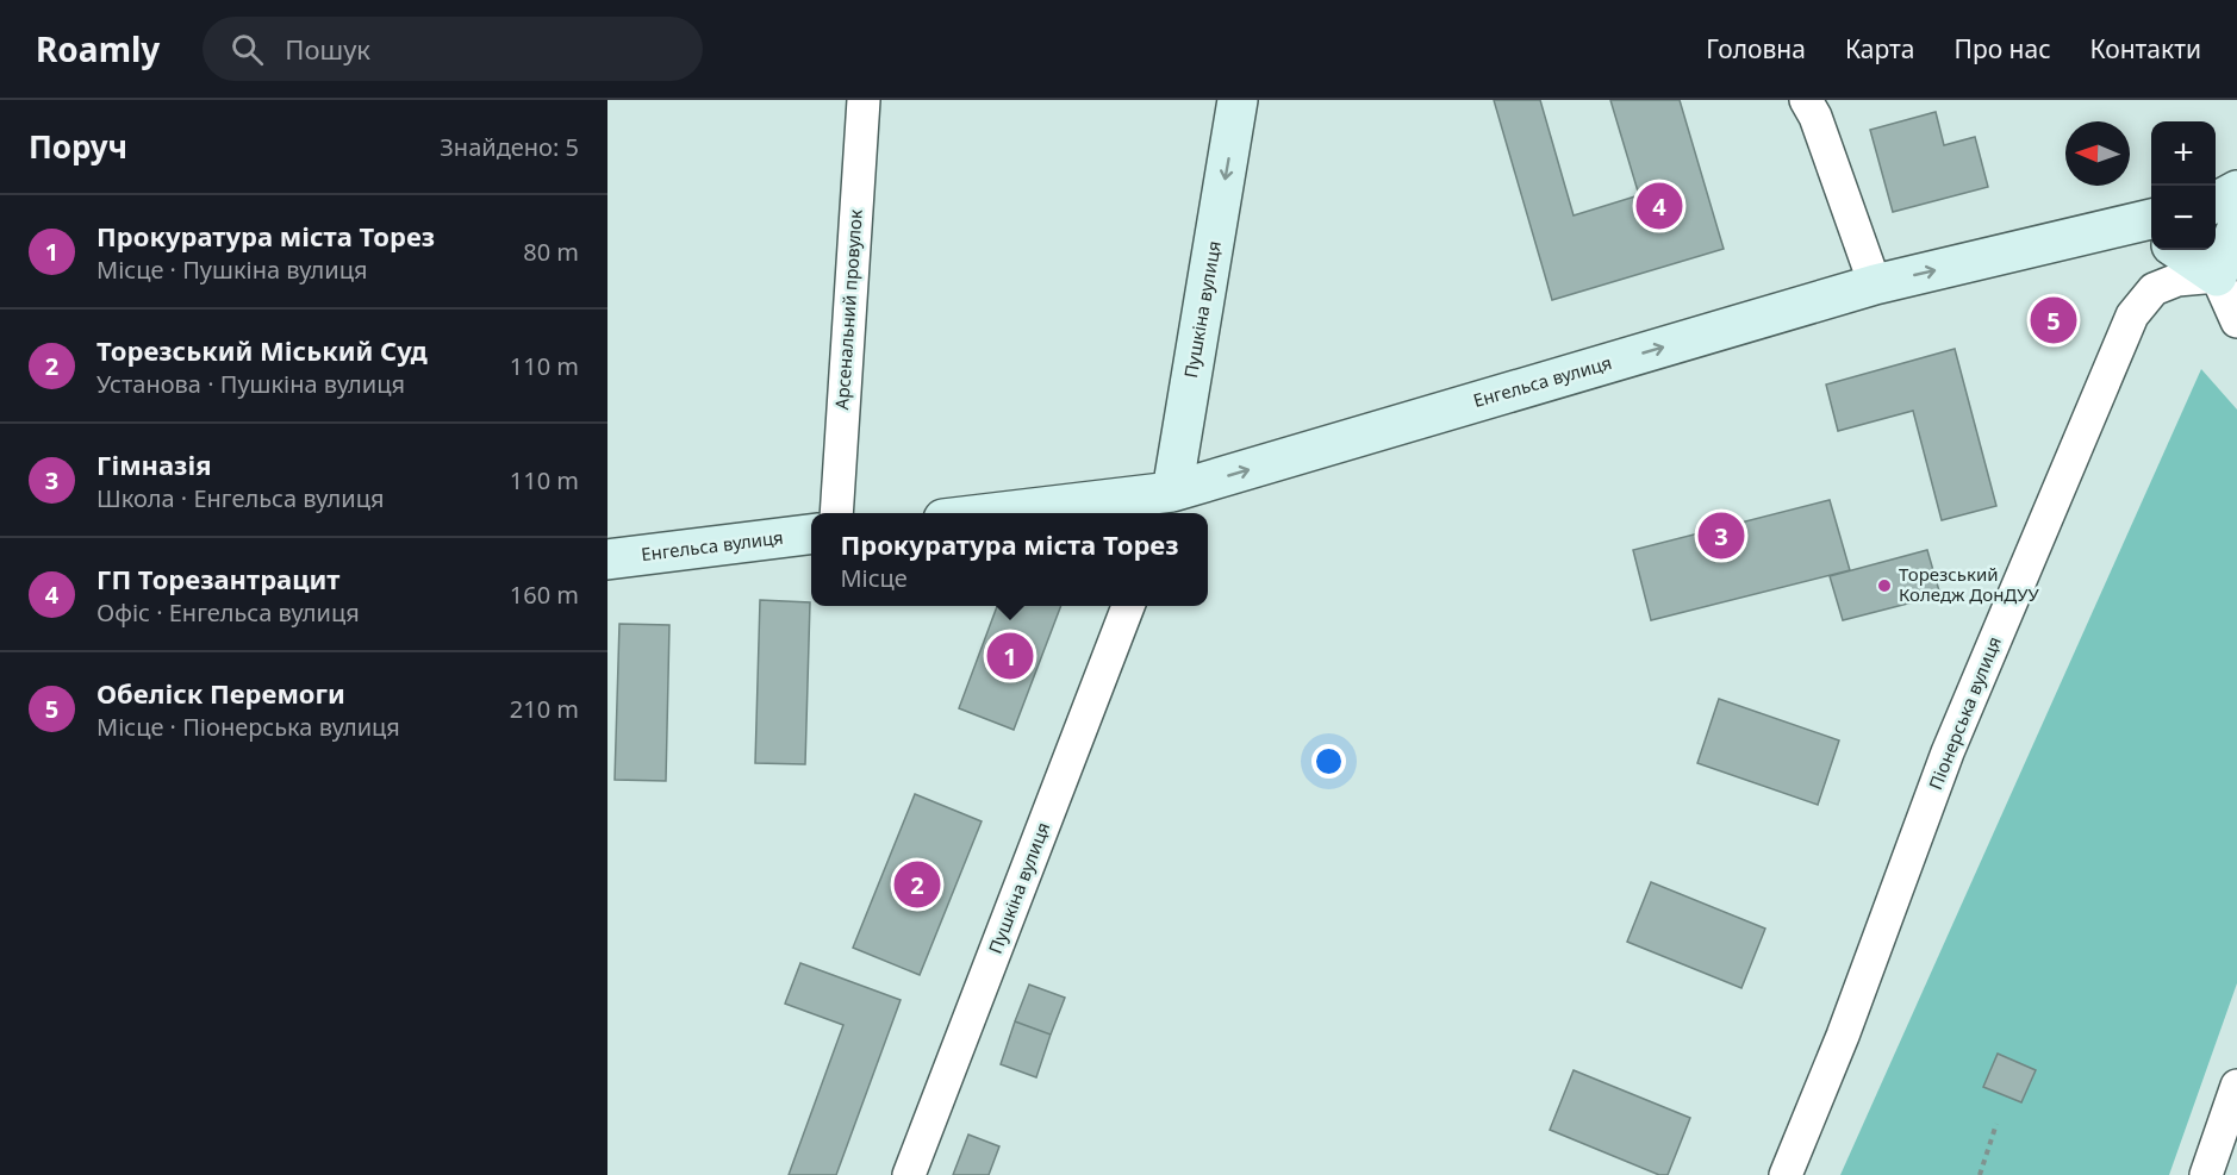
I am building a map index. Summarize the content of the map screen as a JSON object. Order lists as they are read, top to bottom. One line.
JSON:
{"streets":{"street":["Арсенальний провулок","Пушкіна вулиця","Енгельса вулиця","Піонерська вулиця"]},"crossings":[["Пушкіна вулиця","Енгельса вулиця"]],"one_way":["Пушкіна вулиця","Енгельса вулиця"],"places":["Торезський Коледж ДонДУУ"],"north":"left","page":{"header":"Roamly","search":"Пошук","nav":["Головна","Карта","Про нас","Контакти"],"heading":["Поруч","Знайдено: 5"],"map_buttons":["+","−"],"pins":["4","5","3","1","2"],"list":[{"mark":"1","name":"Прокуратура міста Торез","note":"Місце · Пушкіна вулиця","value":"80 m"},{"mark":"2","name":"Торезський Міський Суд","note":"Установа · Пушкіна вулиця","value":"110 m"},{"mark":"3","name":"Гімназія","note":"Школа · Енгельса вулиця","value":"110 m"},{"mark":"4","name":"ГП Торезантрацит","note":"Офіс · Енгельса вулиця","value":"160 m"},{"mark":"5","name":"Обеліск Перемоги","note":"Місце · Піонерська вулиця","value":"210 m"}],"popup":["Прокуратура міста Торез","Місце"]}}
